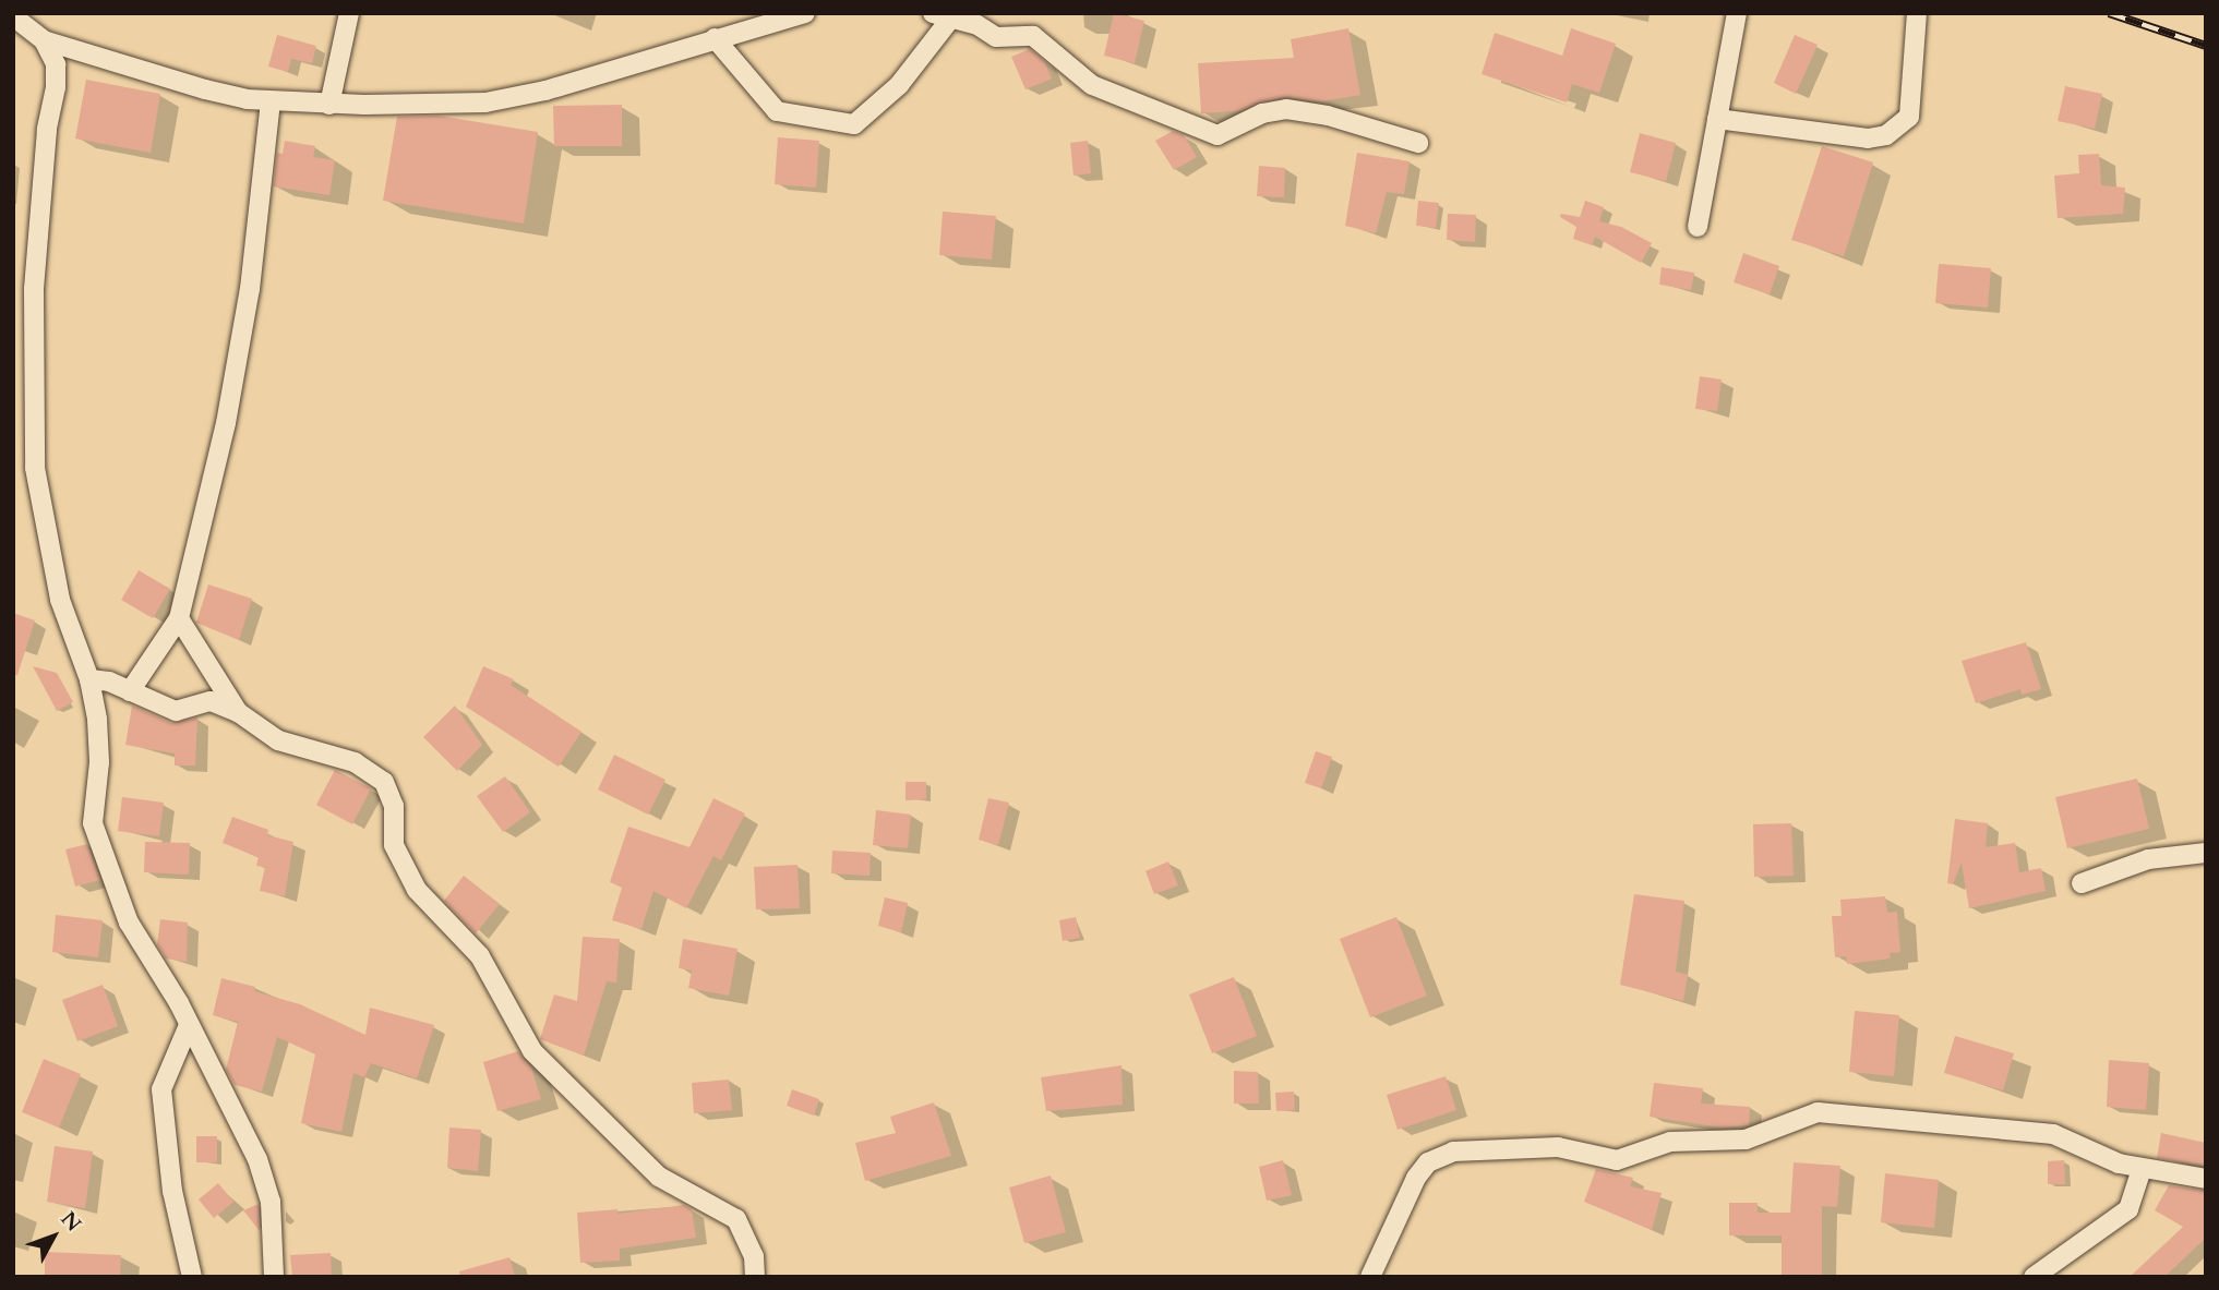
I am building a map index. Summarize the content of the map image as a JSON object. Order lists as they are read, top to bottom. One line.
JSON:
{"north":"top right"}
